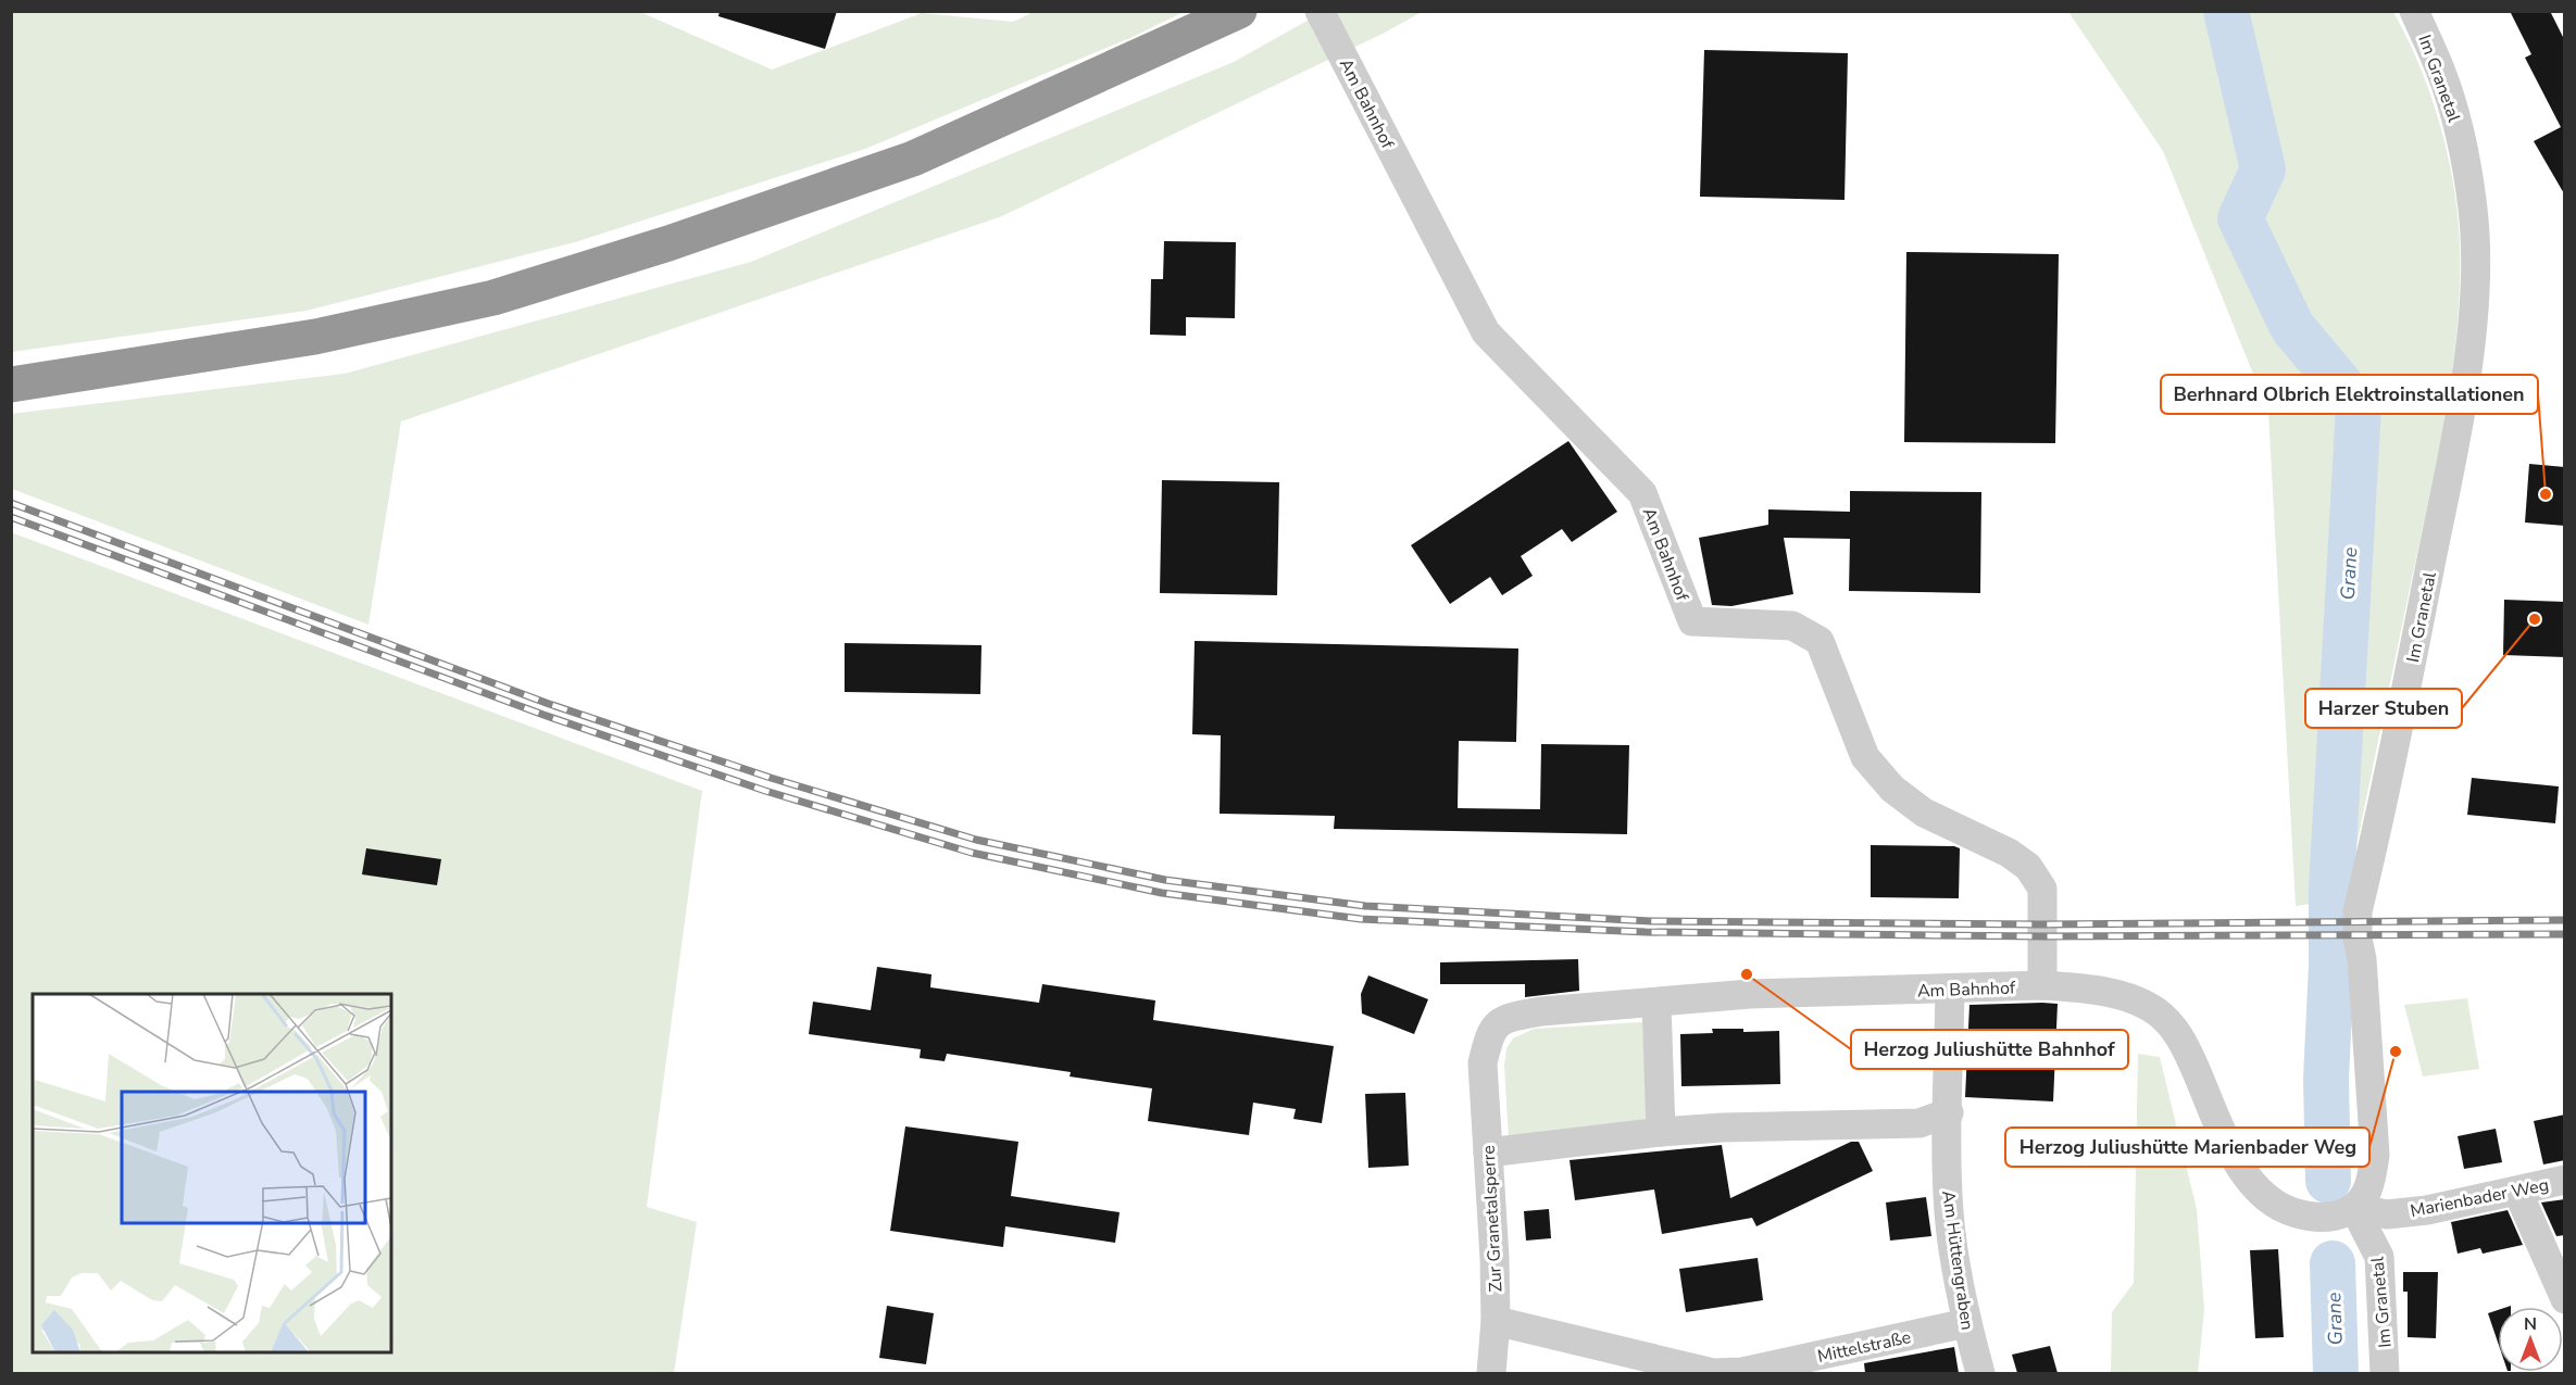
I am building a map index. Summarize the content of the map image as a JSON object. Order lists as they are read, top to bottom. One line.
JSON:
{"streets":{"street":["Im Granetal","Am Bahnhof","Marienbader Weg","Zur Granetalsperre","Am Hüttengraben","Mittelstraße"]},"crossings":[["Im Granetal","Am Bahnhof"],["Im Granetal","Marienbader Weg"],["Am Bahnhof","Marienbader Weg"],["Am Bahnhof","Zur Granetalsperre"],["Am Bahnhof","Am Hüttengraben"],["Zur Granetalsperre","Mittelstraße"],["Am Hüttengraben","Mittelstraße"]],"water":["Grane"],"places":["Berhnard Olbrich Elektroinstallationen","Harzer Stuben","Herzog Juliushütte Bahnhof","Herzog Juliushütte Marienbader Weg"],"north":"top"}
